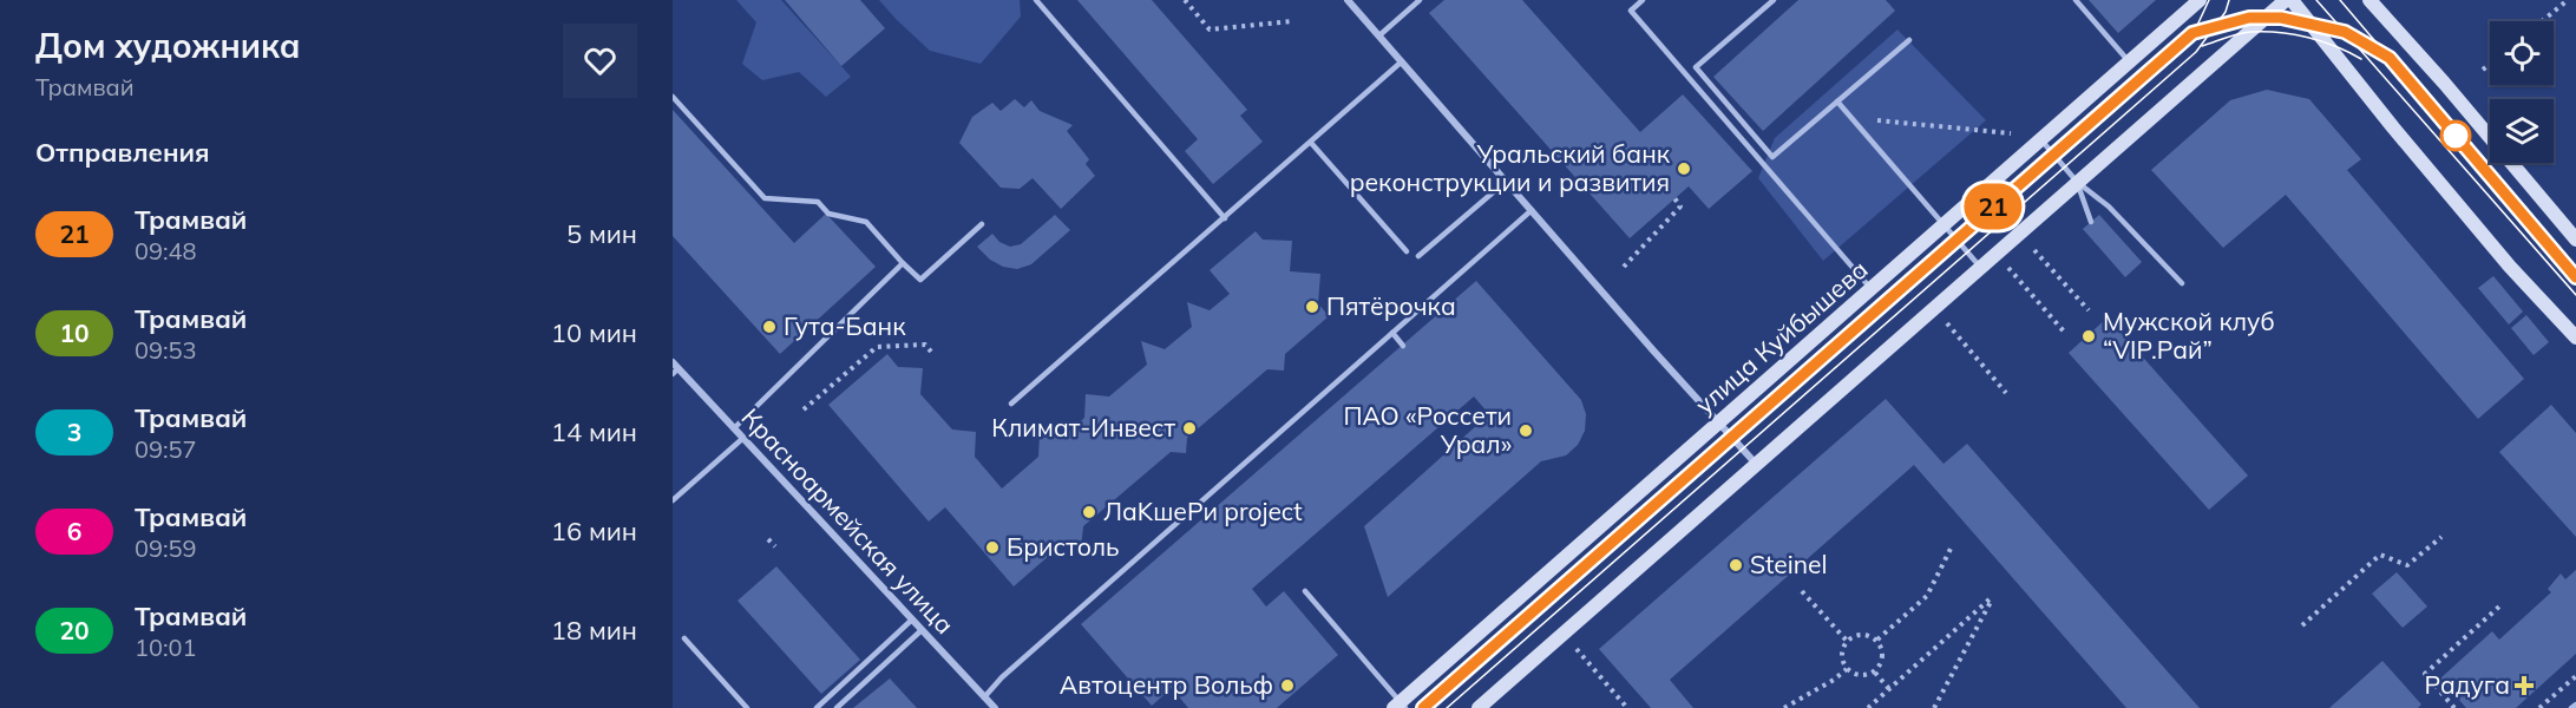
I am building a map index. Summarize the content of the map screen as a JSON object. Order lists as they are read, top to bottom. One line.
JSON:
{"streets":{"main road":["улица Куйбышева"],"street":["Красноармейская улица"]},"places":{"other":["Уральский банк реконструкции и развития","Пятёрочка","Гута-Банк","Мужской клуб “VIP.Рай”","Климат-Инвест","ПАО «Россети Урал»","ЛаKшеРи project","Бристоль","Steinel","Автоцентр Вольф"],"health":["Радуга"]},"lines":["tram line 21"],"page":{"heading":[["Дом художника","Трамвай"],"Отправления"],"on_map":"21","list":[{"mark":"21","name":"Трамвай","note":"09:48","value":"5 мин"},{"mark":"10","name":"Трамвай","note":"09:53","value":"10 мин"},{"mark":"3","name":"Трамвай","note":"09:57","value":"14 мин"},{"mark":"6","name":"Трамвай","note":"09:59","value":"16 мин"},{"mark":"20","name":"Трамвай","note":"10:01","value":"18 мин"}]}}
